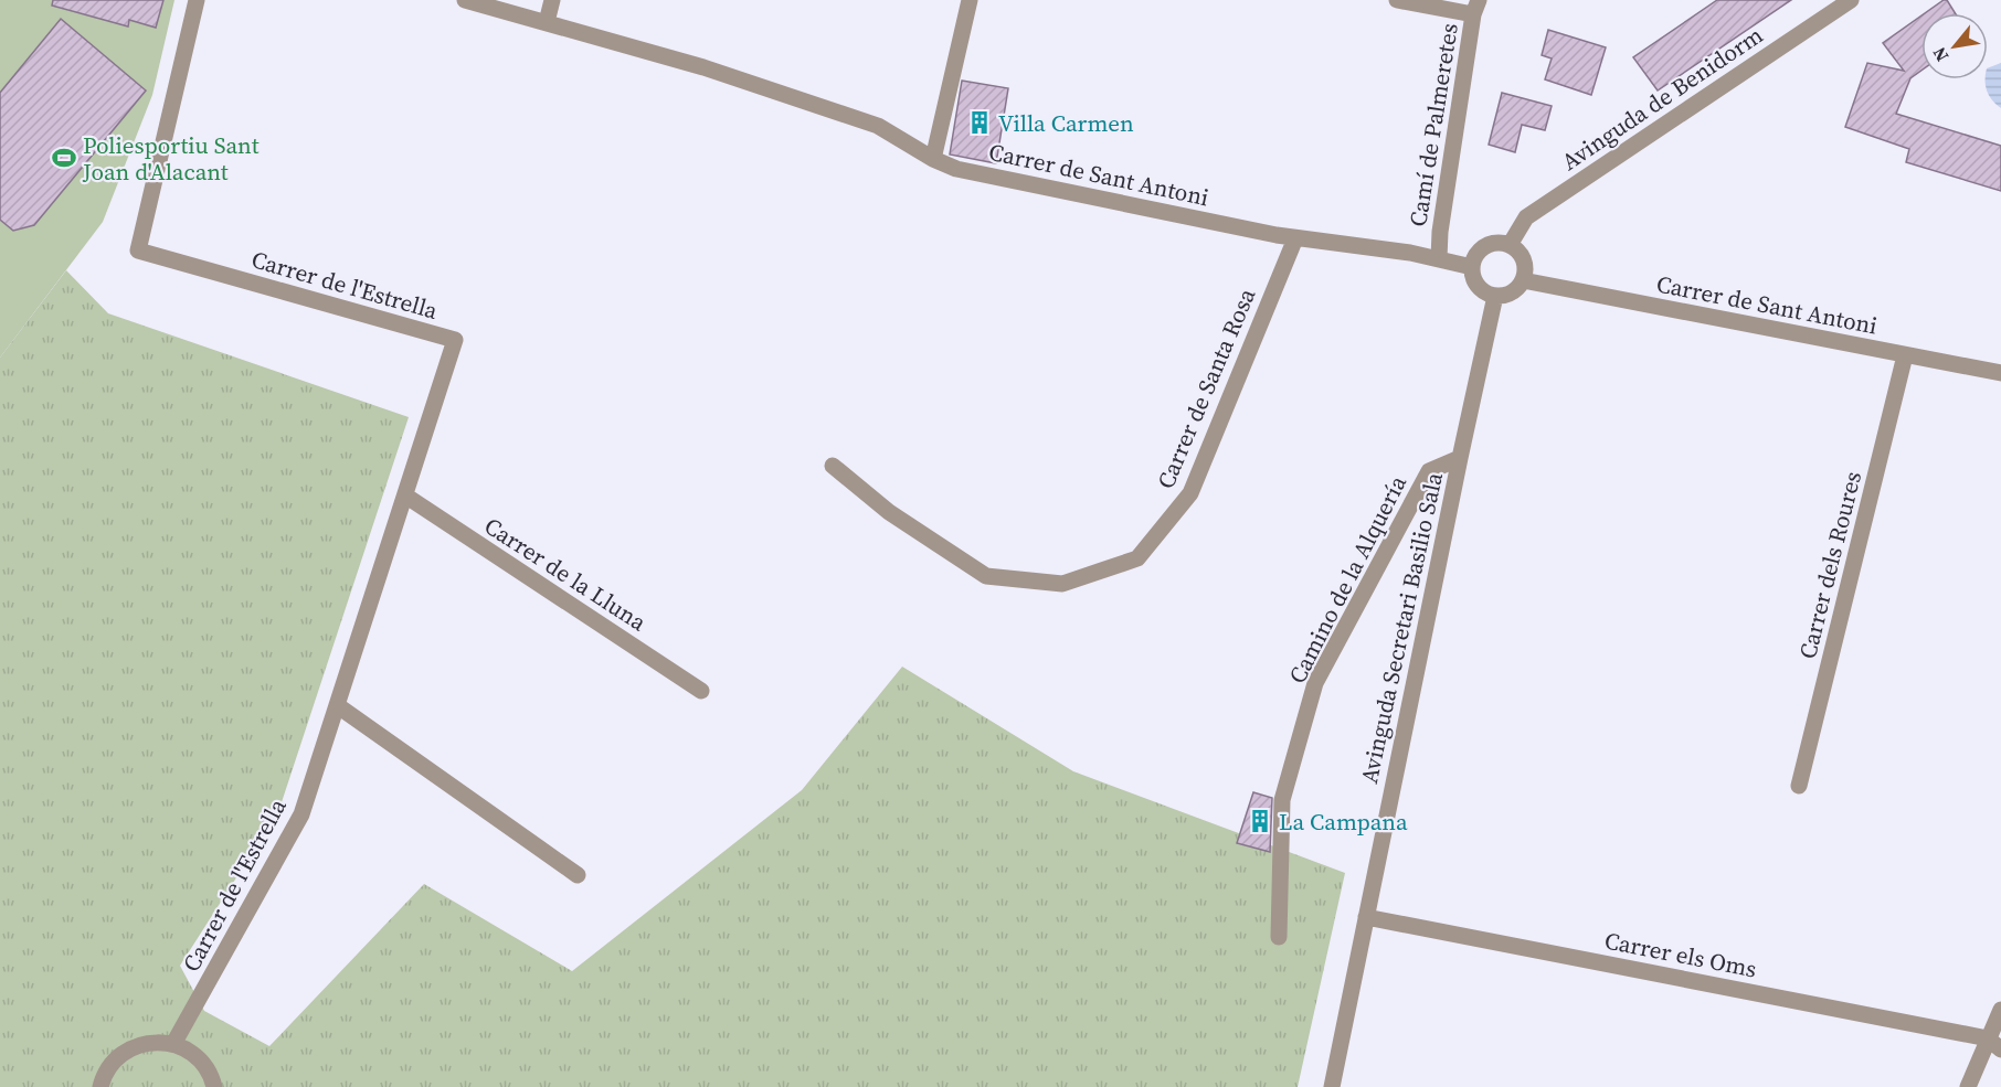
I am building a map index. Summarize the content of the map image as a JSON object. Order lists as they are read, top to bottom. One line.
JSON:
{"streets":{"street":["Avinguda de Benidorm","Camí de Palmeretes","Carrer de Sant Antoni","Carrer de l'Estrella","Carrer de Santa Rosa","Carrer dels Roures","Carrer de la Lluna","Camino de la Alquería","Avinguda Secretari Basilio Sala","Carrer els Oms"]},"crossings":[["Avinguda de Benidorm","Carrer de Sant Antoni"],["Avinguda de Benidorm","Avinguda Secretari Basilio Sala"],["Camí de Palmeretes","Carrer de Sant Antoni"],["Carrer de Sant Antoni","Carrer de Santa Rosa"],["Carrer de Sant Antoni","Carrer dels Roures"],["Carrer de Sant Antoni","Avinguda Secretari Basilio Sala"],["Carrer de l'Estrella","Carrer de la Lluna"],["Camino de la Alquería","Avinguda Secretari Basilio Sala"],["Avinguda Secretari Basilio Sala","Carrer els Oms"]],"places":{"building":["Villa Carmen","La Campana"],"sports":["Poliesportiu Sant Joan d'Alacant"]},"north":"bottom left"}
